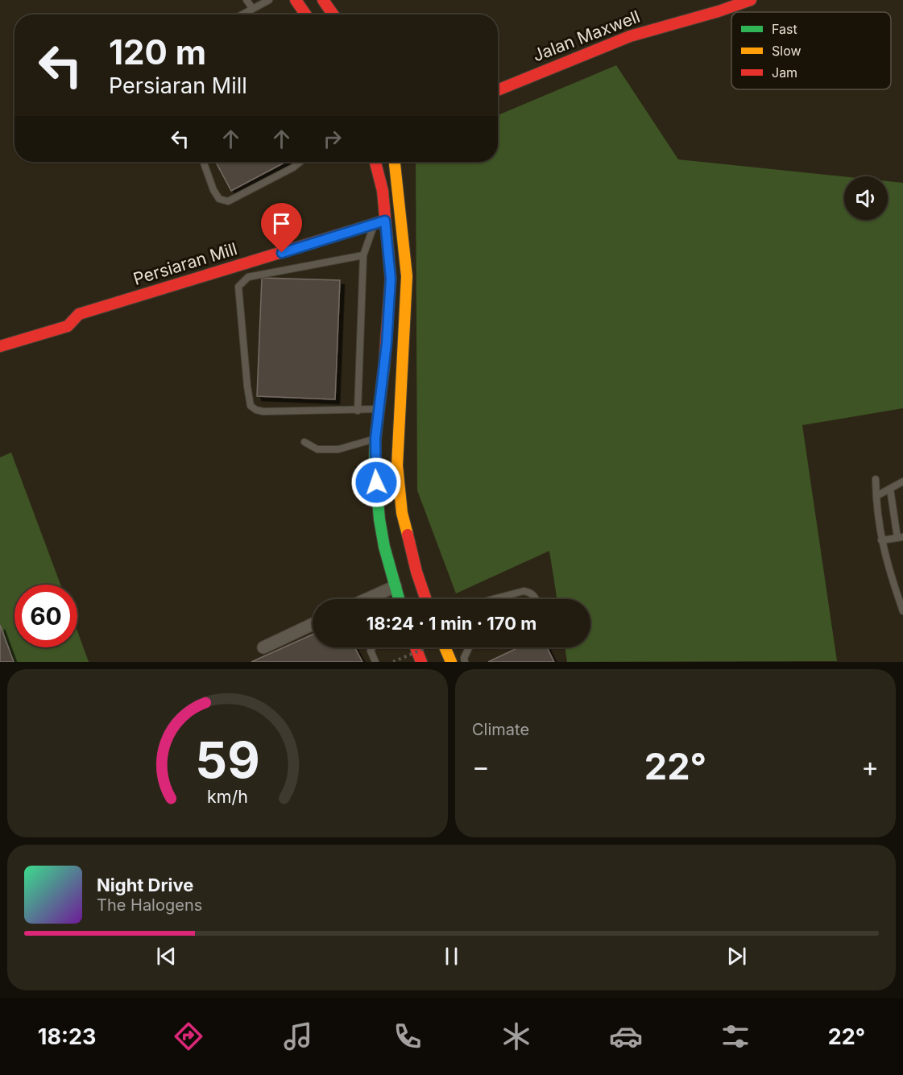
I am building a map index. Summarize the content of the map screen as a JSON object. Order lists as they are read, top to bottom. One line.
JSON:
{"streets":{"main road":["Jalan Maxwell","Persiaran Mill"]},"legend":["Fast","Slow","Jam"],"page":{"turn":["120 m","Persiaran Mill"],"limit":"60","trip":"18:24 · 1 min · 170 m","tile":"Climate","heat":["−","22°","+"],"song":["Night Drive","The Halogens"],"tabs":["18:23","22°"],"gauge":["59","km/h"]}}
